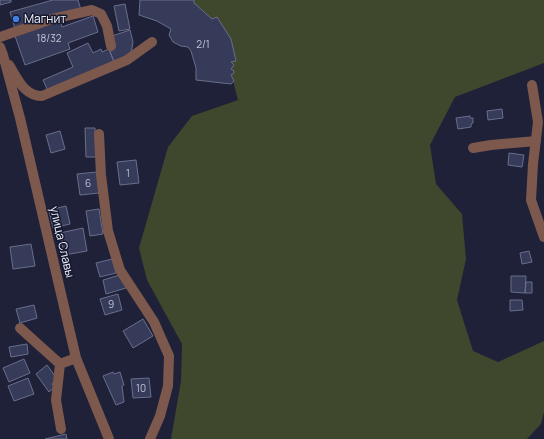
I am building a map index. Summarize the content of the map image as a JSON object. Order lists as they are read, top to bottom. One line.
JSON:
{"streets":{"street":["улица Славы"]},"places":["Магнит"],"house_numbers":["18/32","2/1","1","6","9","10"]}
